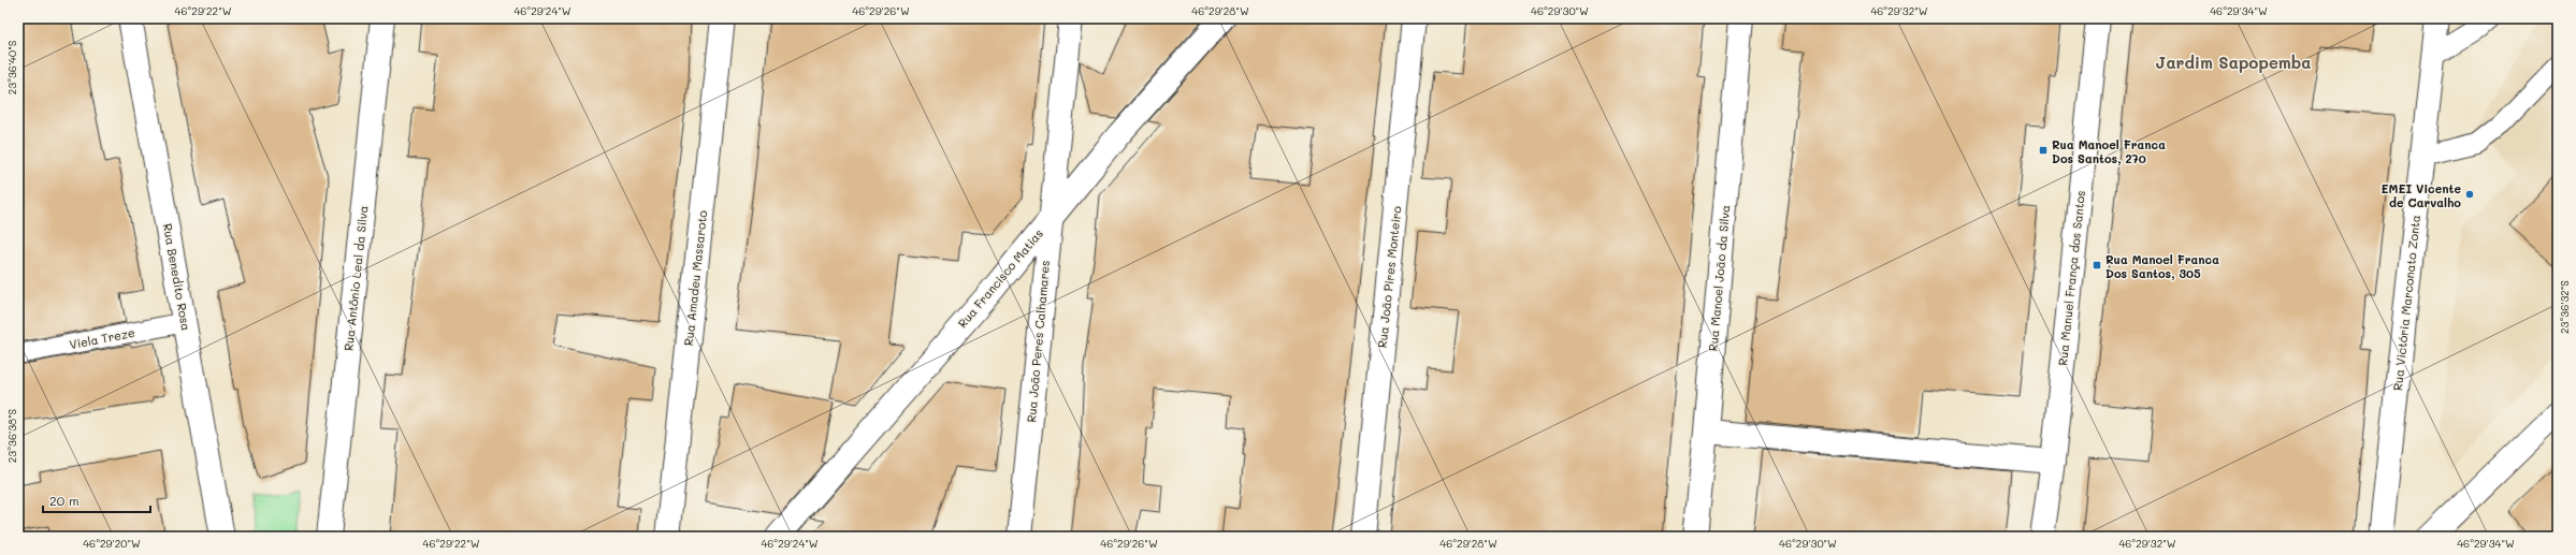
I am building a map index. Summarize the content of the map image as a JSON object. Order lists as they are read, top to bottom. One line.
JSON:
{"streets":{"street":["Rua Benedito Rosa","Rua João Pires Monteiro","Rua Antônio Leal da Silva","Rua Amadeu Massaroto","Rua Francisco Matias","Rua Manoel João da Silva","Rua Manuel França dos Santos","Rua Victória Marconato Zonta","Rua João Peres Calhamares"],"lane":["Viela Treze"]},"crossings":[["Rua Benedito Rosa","Viela Treze"],["Rua Francisco Matias","Rua João Peres Calhamares"]],"districts":["Jardim Sapopemba"],"places":{"transit":["Rua Manoel Franca Dos Santos, 270","Rua Manoel Franca Dos Santos, 305"],"other":["EMEI Vicente de Carvalho"]},"scale_bar":"20 m","coordinates":["46°29'22\"W","46°29'24\"W","46°29'26\"W","46°29'28\"W","46°29'30\"W","46°29'32\"W","46°29'34\"W","23°36'40\"S","23°36'32\"S","23°36'38\"S","46°29'20\"W"]}
